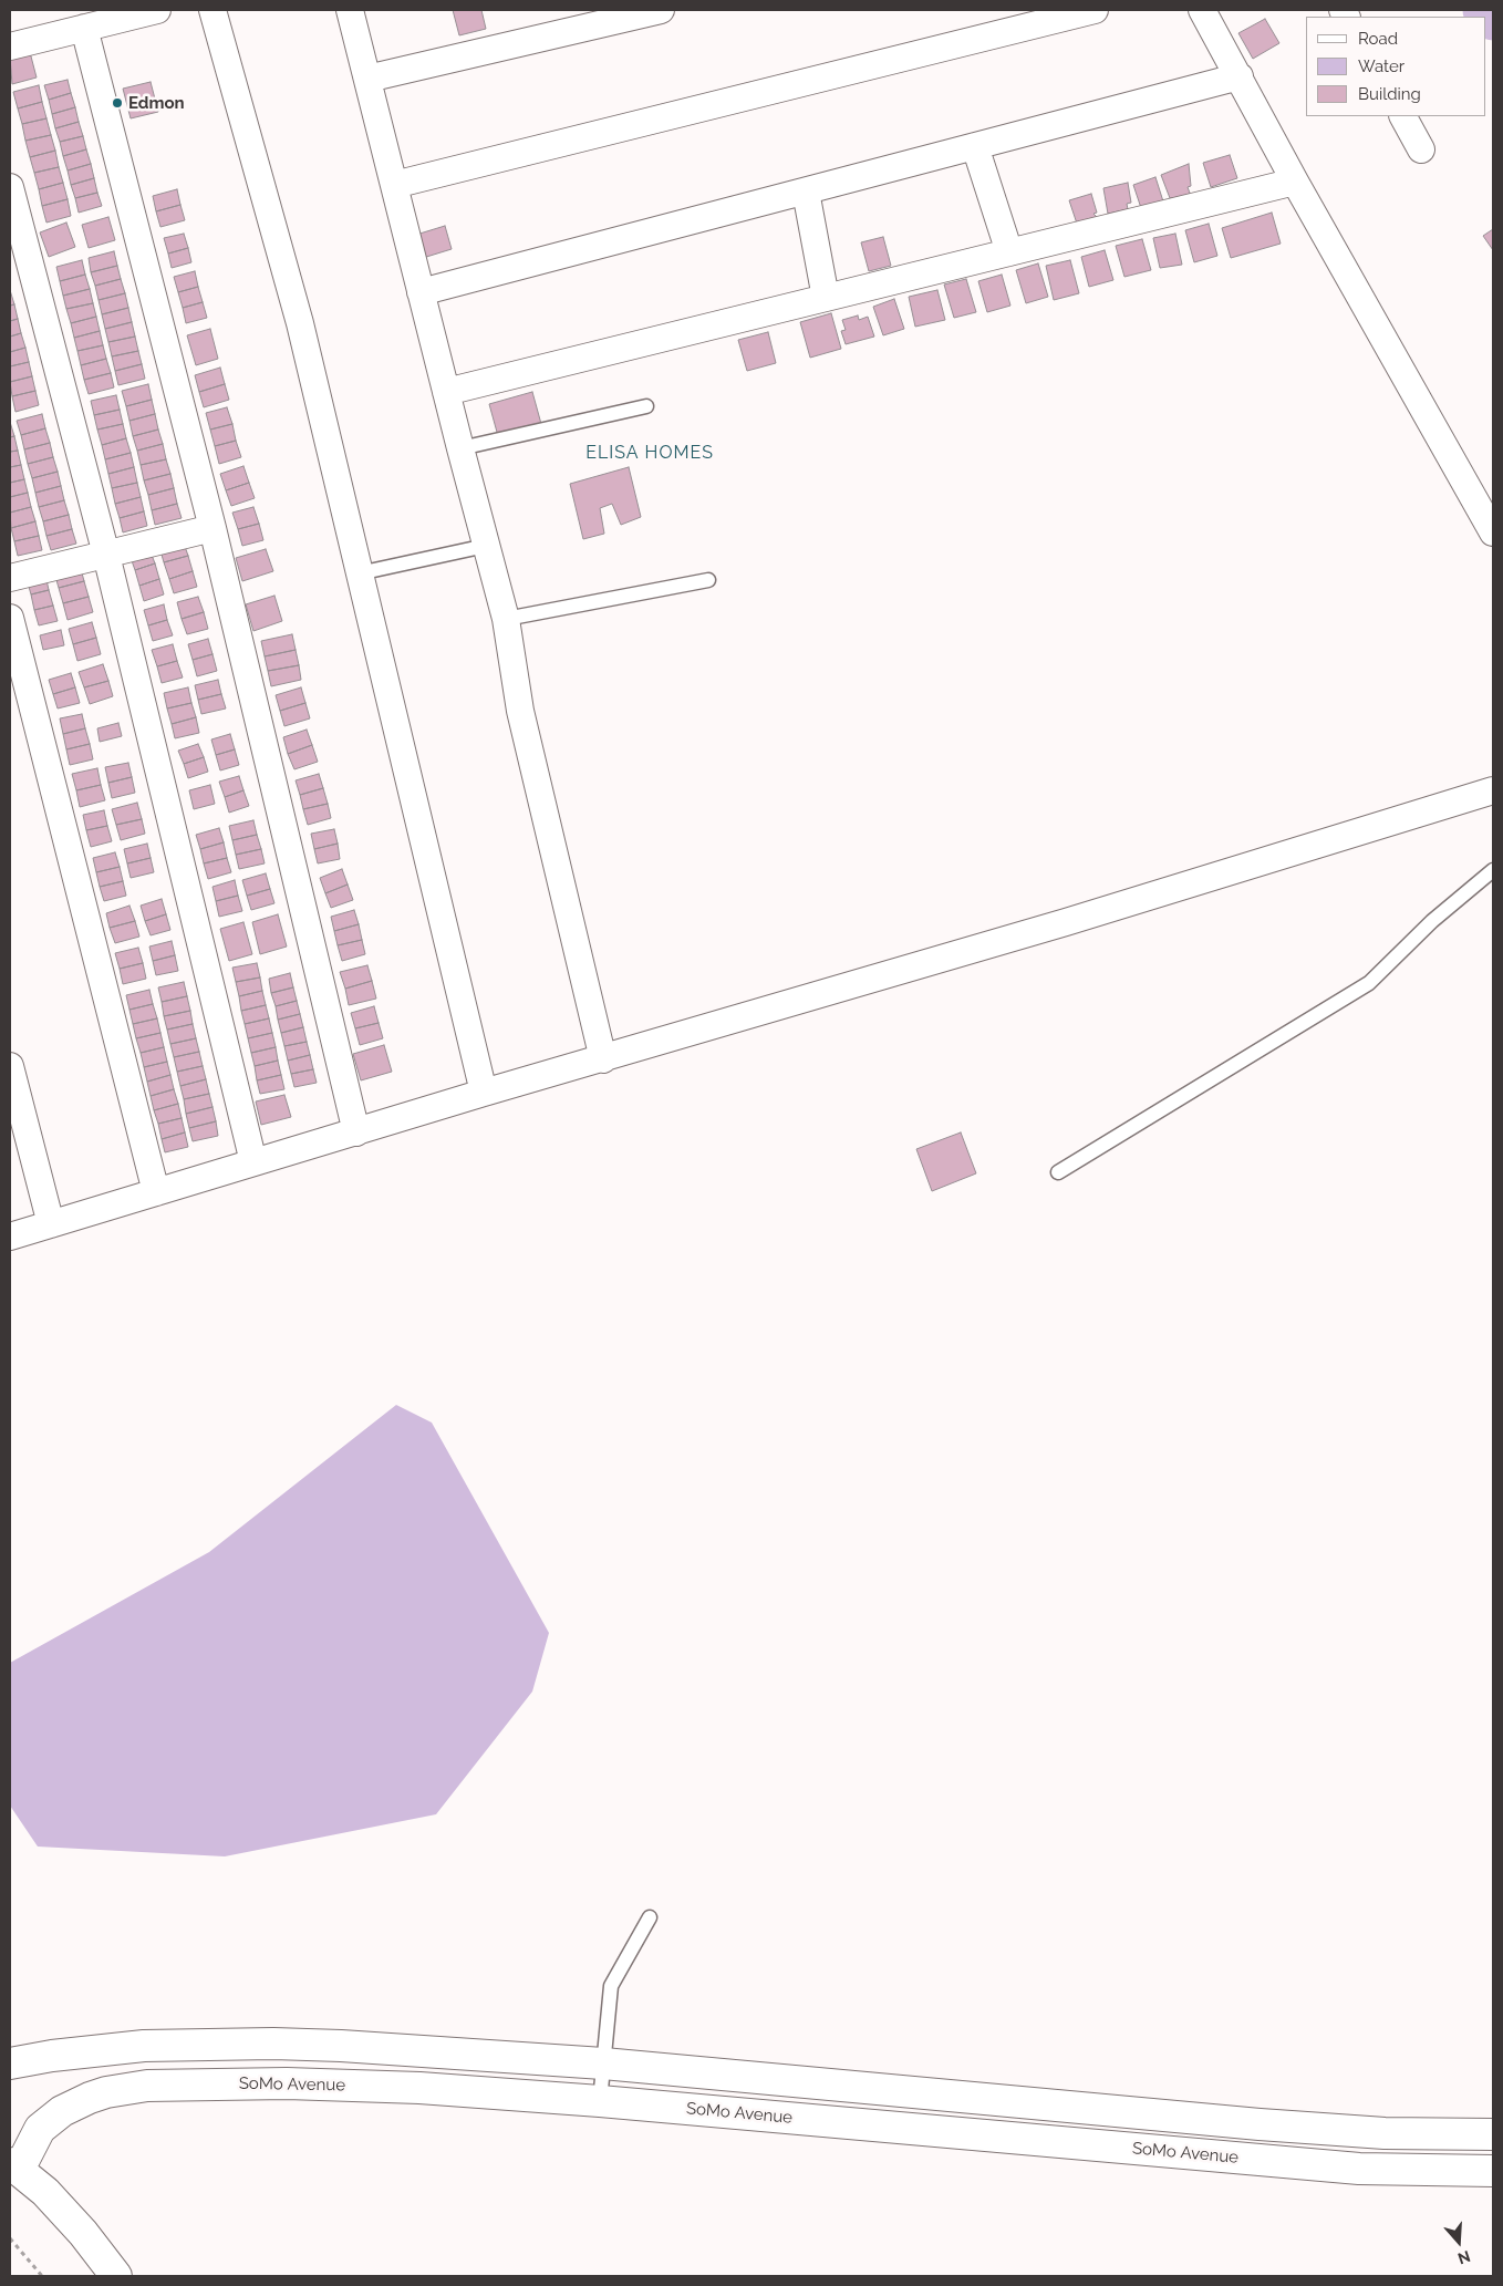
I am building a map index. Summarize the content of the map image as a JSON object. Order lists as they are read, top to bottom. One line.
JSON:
{"streets":{"street":["SoMo Avenue"]},"districts":["ELISA HOMES"],"places":["Edmon"],"legend":["Road","Water","Building"],"north":"bottom"}
